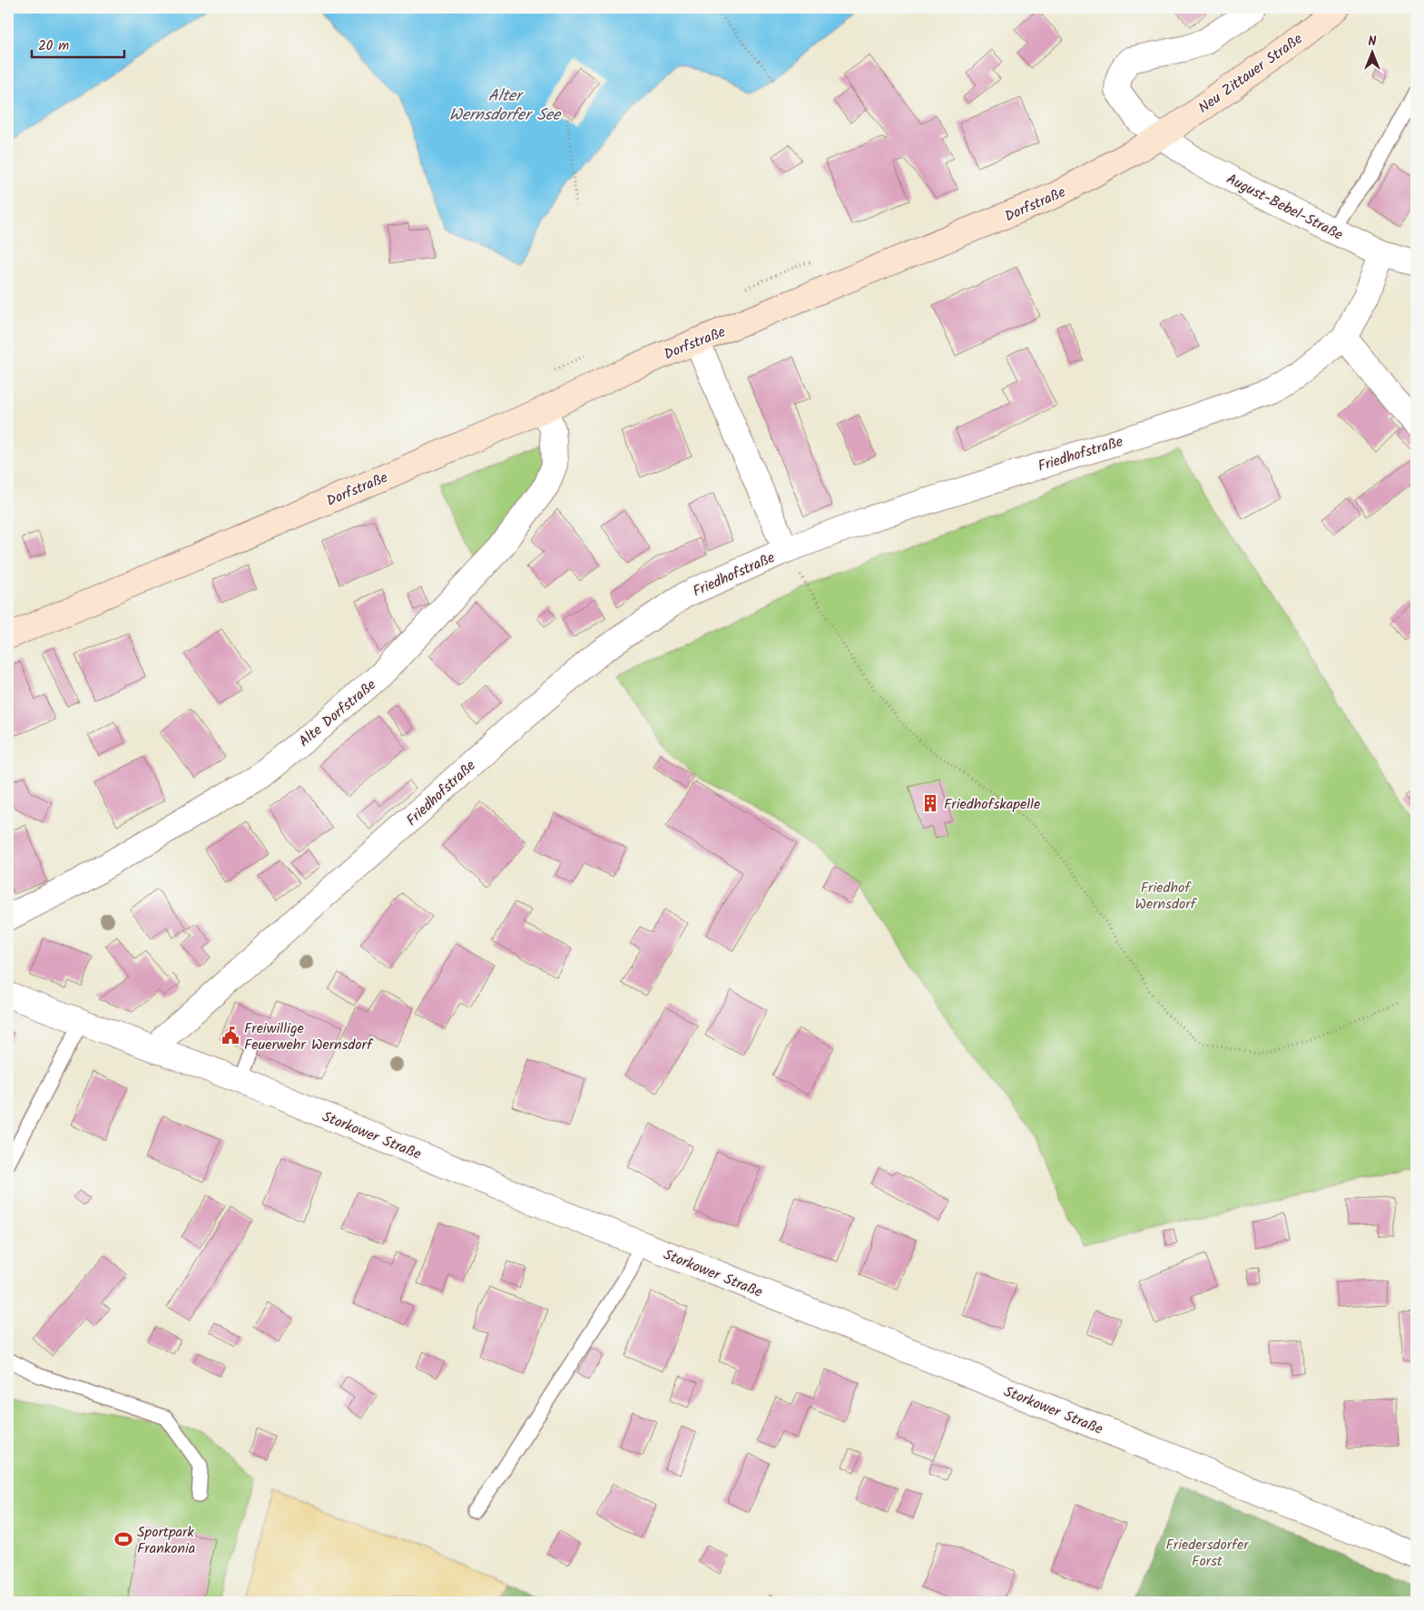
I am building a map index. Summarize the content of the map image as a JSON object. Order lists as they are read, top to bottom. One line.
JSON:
{"streets":{"main road":["Neu Zittauer Straße","Dorfstraße"],"street":["August-Bebel-Straße","Friedhofstraße","Alte Dorfstraße","Storkower Straße"]},"crossings":[["Neu Zittauer Straße","Dorfstraße"],["Neu Zittauer Straße","August-Bebel-Straße"],["Dorfstraße","August-Bebel-Straße"],["Dorfstraße","Alte Dorfstraße"],["August-Bebel-Straße","Friedhofstraße"],["Friedhofstraße","Storkower Straße"]],"water":["Alter Wernsdorfer See"],"parks":["Friedhof Wernsdorf","Friedersdorfer Forst"],"places":{"building":["Friedhofskapelle"],"public building":["Freiwillige Feuerwehr Wernsdorf"],"sports":["Sportpark Frankonia"]},"scale_bar":"20 m","north":"top"}
